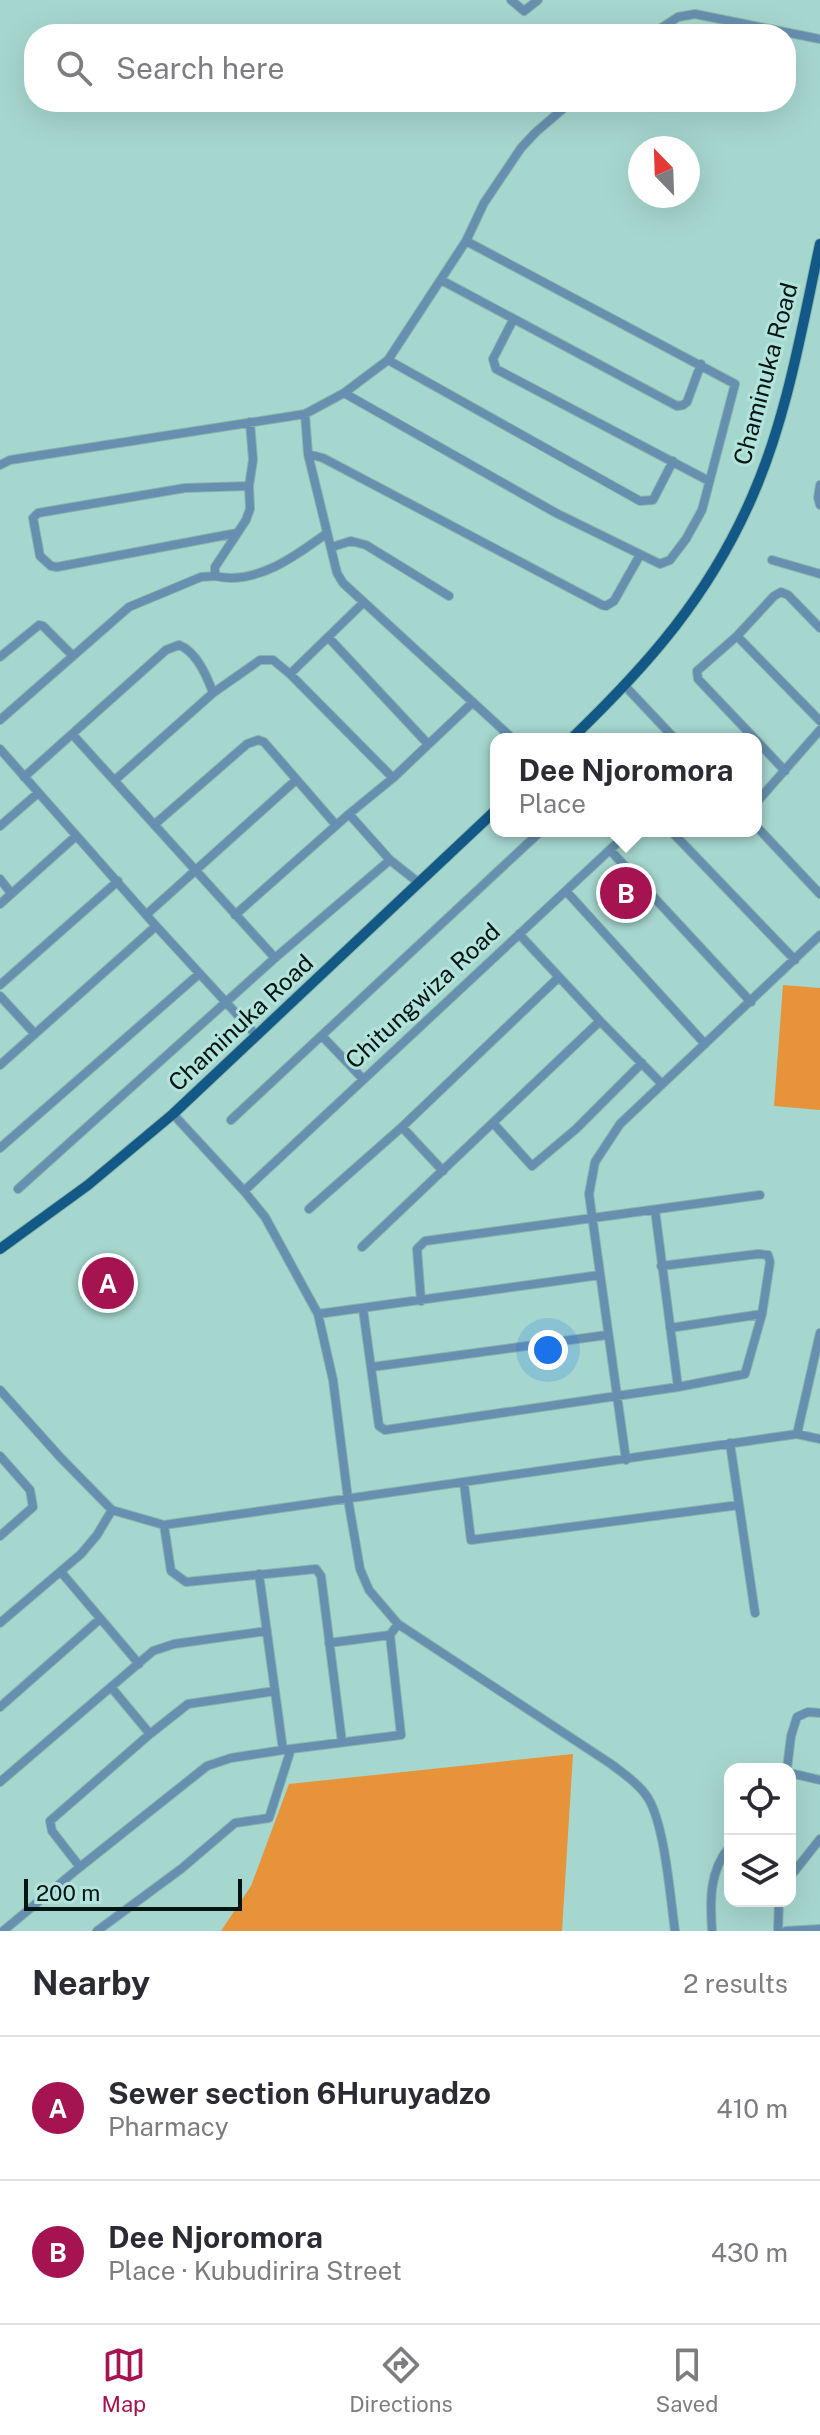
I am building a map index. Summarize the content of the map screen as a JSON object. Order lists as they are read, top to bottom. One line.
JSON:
{"streets":{"main road":["Chaminuka Road"],"street":["Chitungwiza Road"]},"scale_bar":"200 m","north":"top left","page":{"search":"Search here","popup":["Dee Njoromora","Place"],"pins":["B","A"],"scale":"200 m","heading":["Nearby","2 results"],"list":[{"mark":"A","name":"Sewer section 6Huruyadzo","note":"Pharmacy","value":"410 m"},{"mark":"B","name":"Dee Njoromora","note":"Place · Kubudirira Street","value":"430 m"}],"nav":["Map","Directions","Saved"]}}
